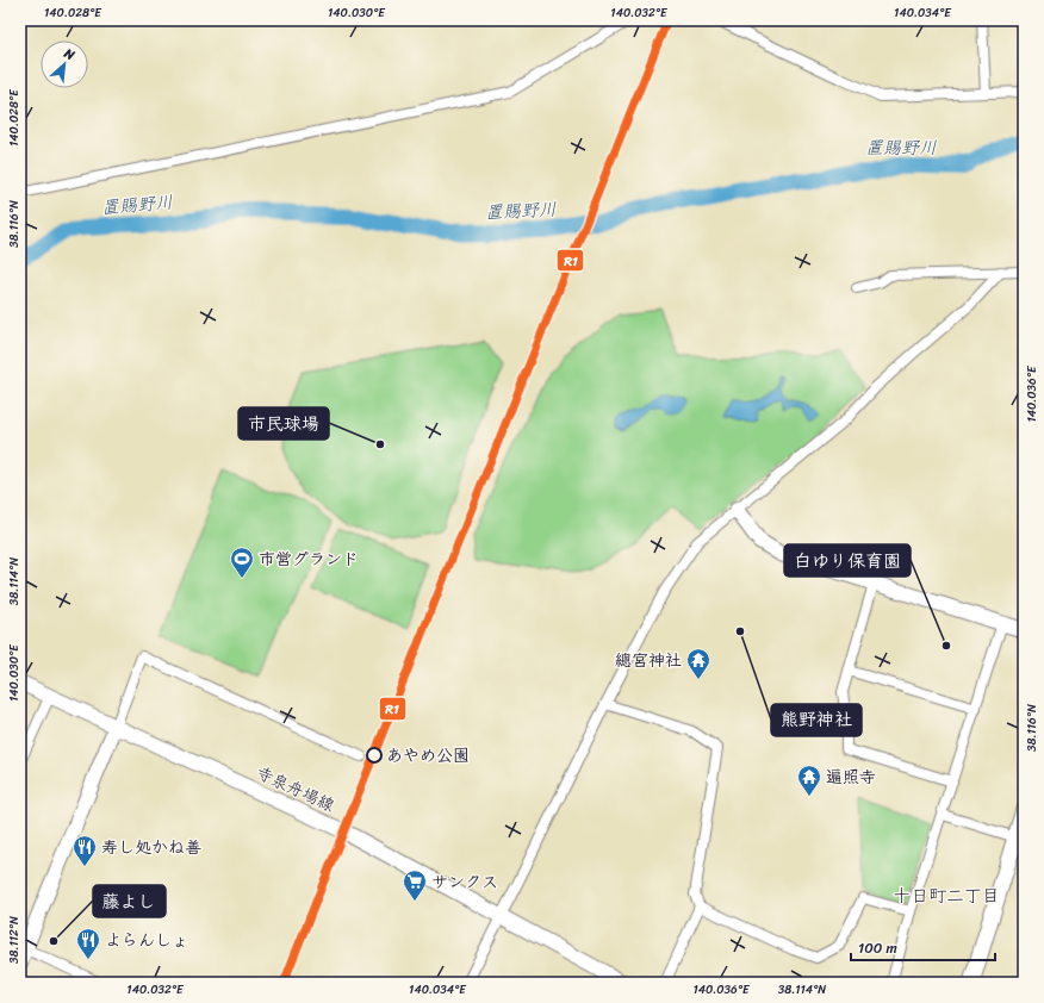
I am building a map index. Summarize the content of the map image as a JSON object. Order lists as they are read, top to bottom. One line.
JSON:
{"streets":{"main road":["寺泉舟場線"]},"districts":["十日町二丁目"],"water":["置賜野川"],"places":{"other":["市民球場","熊野神社","白ゆり保育園","あやめ公園","藤よし"],"sports":["市営グランド"],"temple":["總宮神社","遍照寺"],"restaurant":["寿し処かね善","よらんしょ"],"supermarket":["サンクス"]},"lines":["transit line R1"],"scale_bar":"100 m","north":"top right","coordinates":["140.028°E","140.030°E","140.032°E","140.034°E","38.116°N","140.036°E","38.114°N","38.112°N"]}
